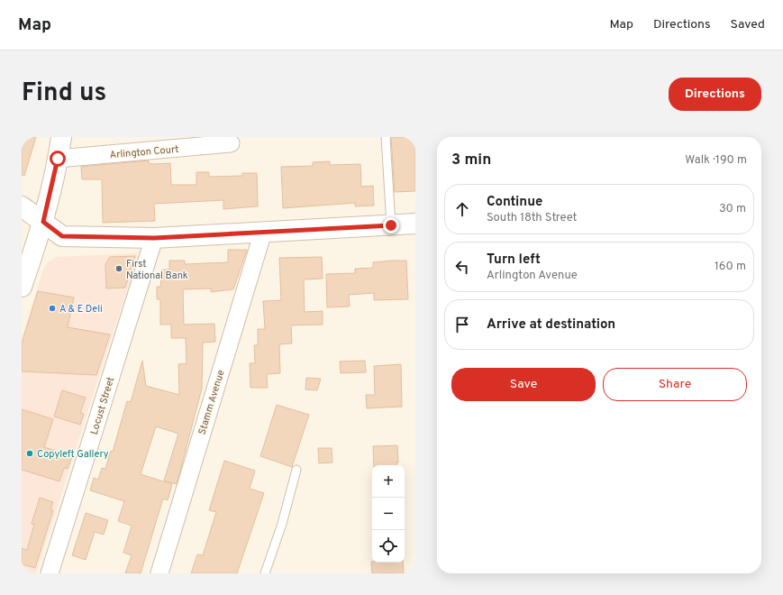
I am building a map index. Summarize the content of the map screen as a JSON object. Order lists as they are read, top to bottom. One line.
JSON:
{"streets":{"street":["Arlington Court","Stamm Avenue","Locust Street"]},"places":["First National Bank","A & E Deli","Copyleft Gallery"],"page":{"header":"Map","nav":["Map","Directions","Saved"],"title":"Find us","buttons":["Directions",["Save","Share"]],"heading":["3 min","Walk · 190 m"],"list":[["Continue","South 18th Street","30 m"],["Turn left","Arlington Avenue","160 m"],"Arrive at destination"],"map_buttons":["+","−"]}}
